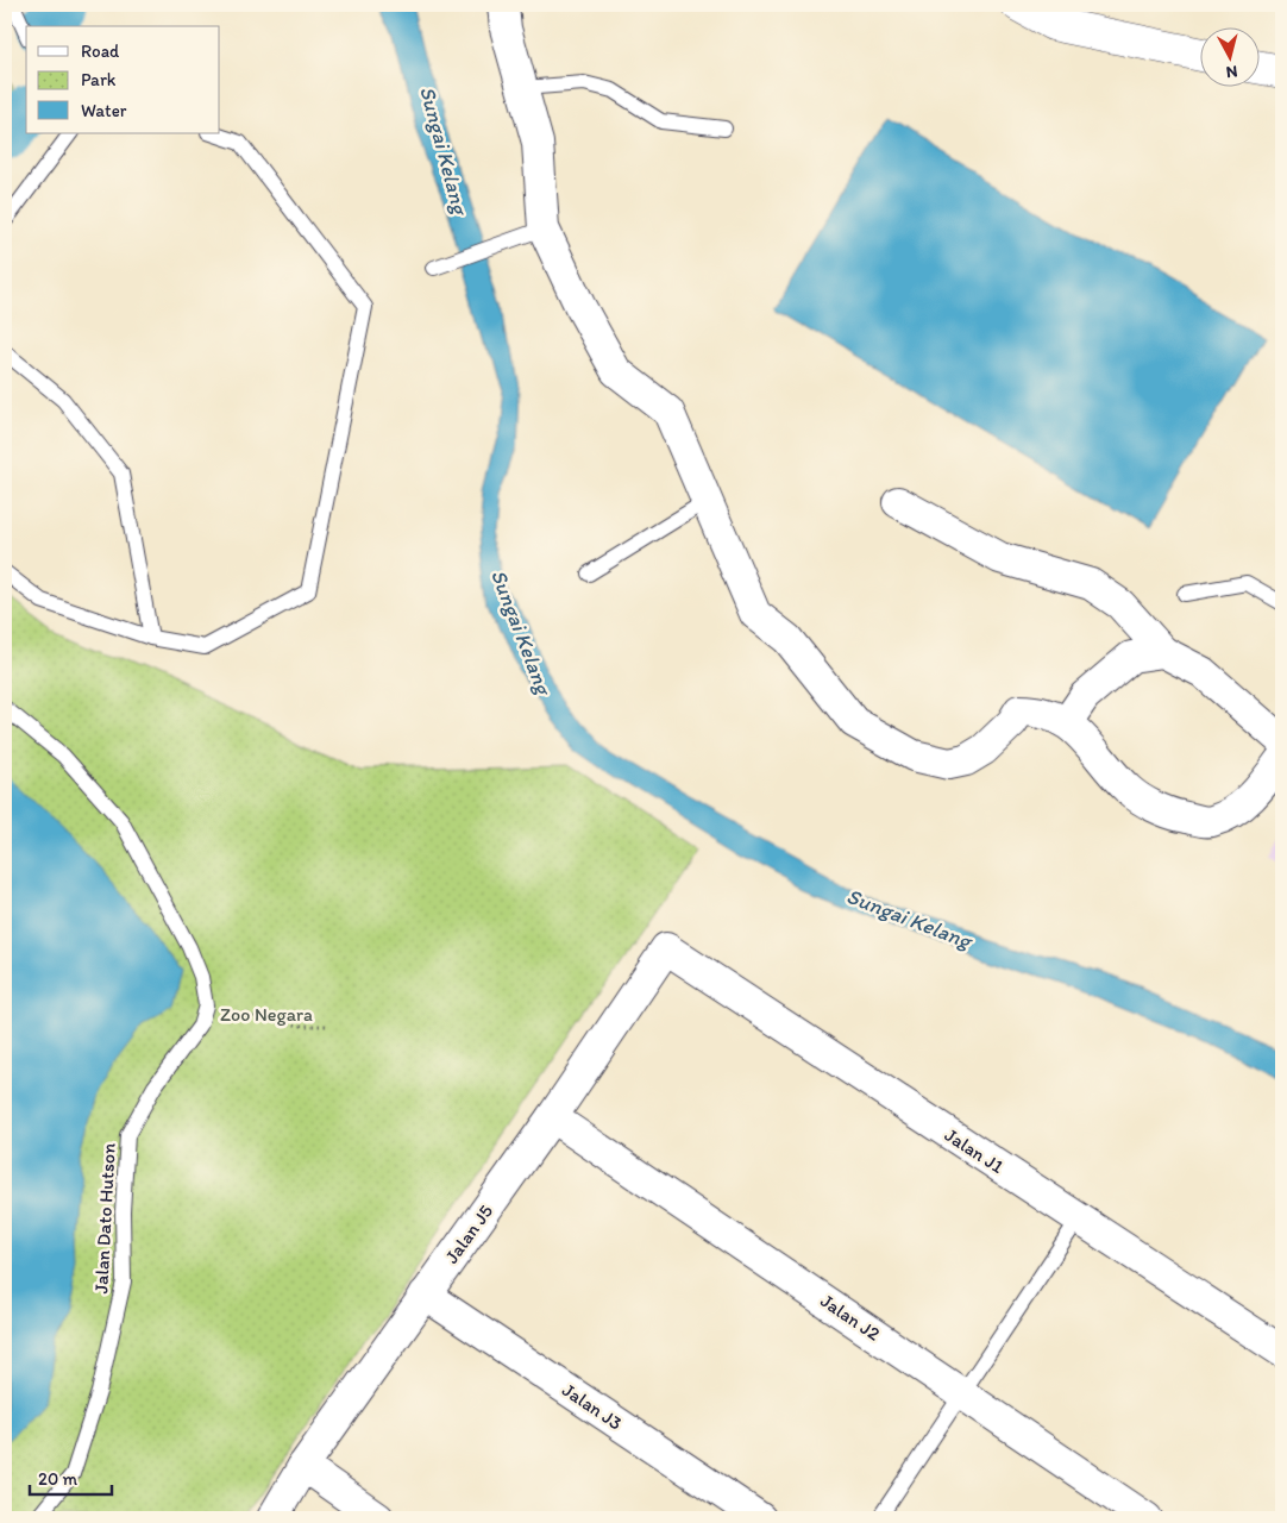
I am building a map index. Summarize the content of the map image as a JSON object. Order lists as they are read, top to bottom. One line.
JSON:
{"streets":{"street":["Jalan J1","Jalan J5","Jalan J2","Jalan J3"],"lane":["Jalan Dato Hutson"]},"crossings":[["Jalan J1","Jalan J5"],["Jalan J5","Jalan J2"],["Jalan J5","Jalan J3"]],"water":["Sungai Kelang"],"parks":["Zoo Negara"],"legend":["Road","Park","Water"],"scale_bar":"20 m","north":"bottom"}
